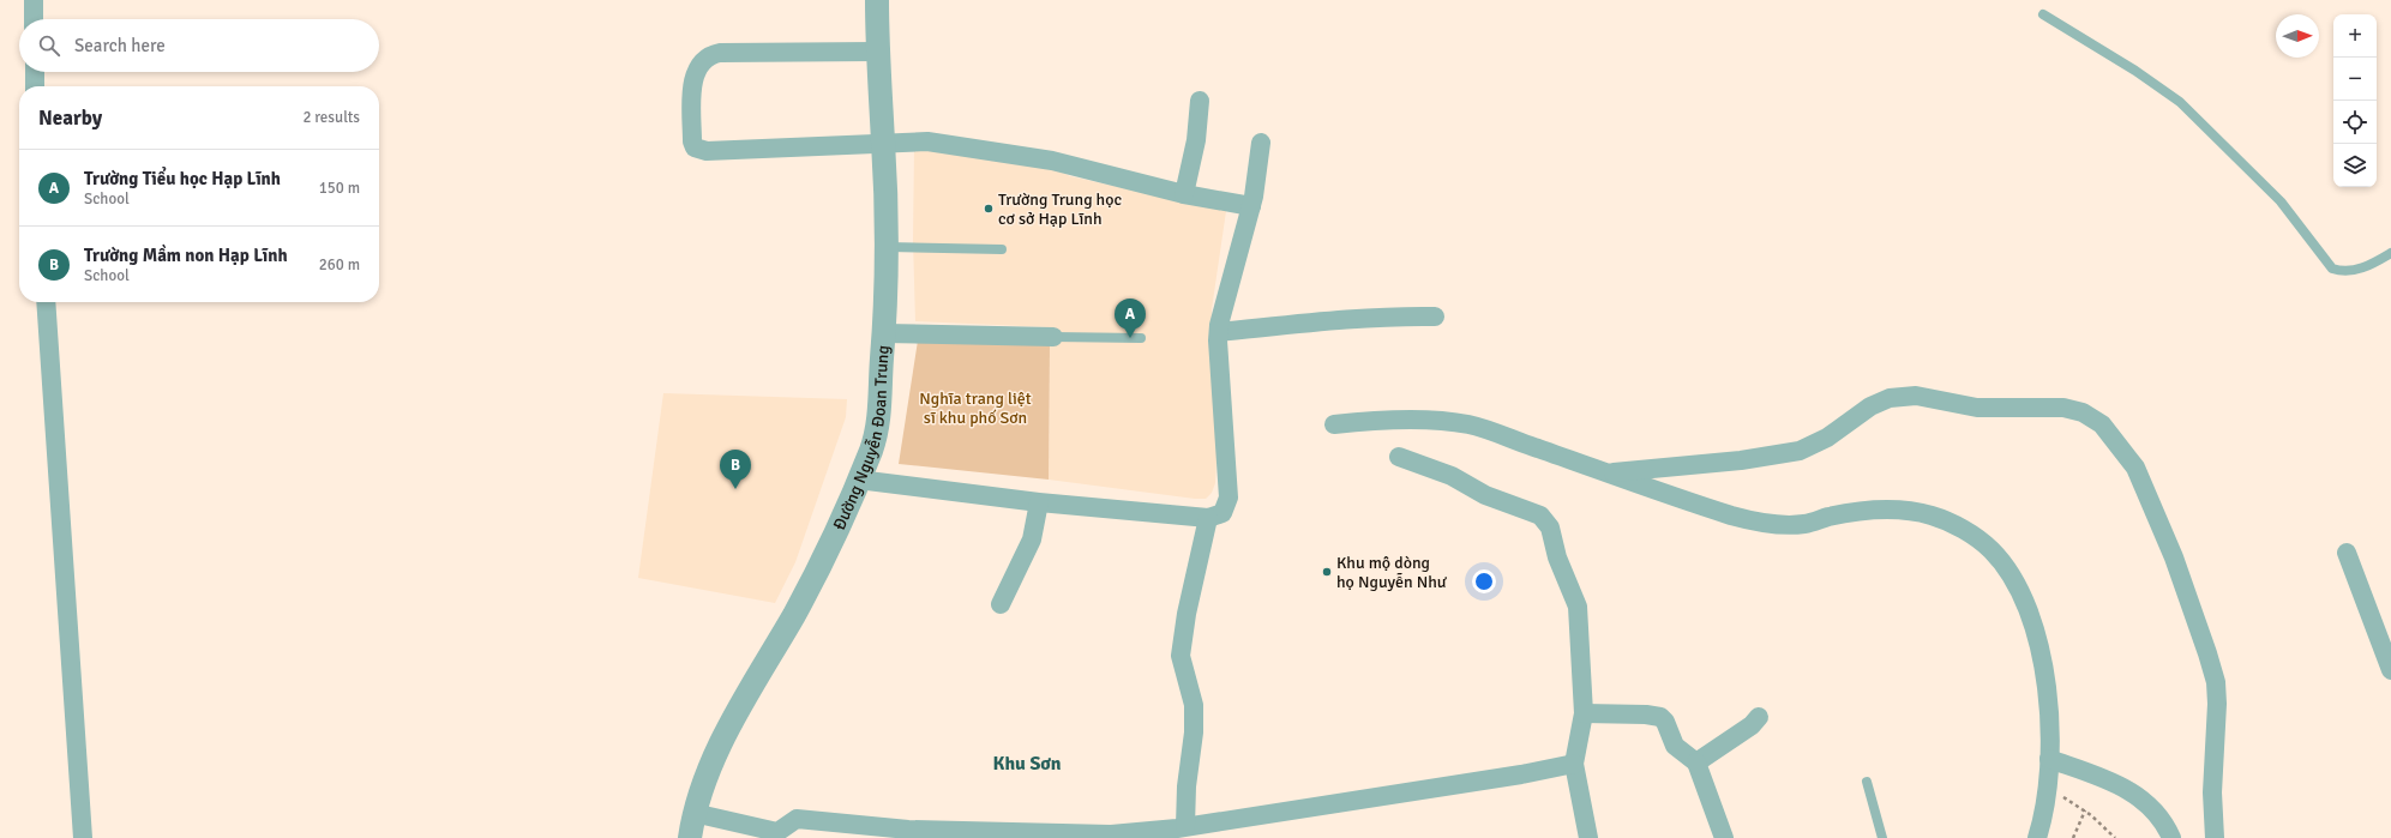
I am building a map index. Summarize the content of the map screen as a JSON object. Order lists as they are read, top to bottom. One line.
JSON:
{"streets":{"street":["Đường Nguyễn Đoan Trung"]},"districts":["Khu Sơn"],"parks":["Nghĩa trang liệt sĩ khu phố Sơn"],"places":["Trường Trung học cơ sở Hạp Lĩnh","Khu mộ dòng họ Nguyễn Như"],"north":"right","page":{"map_buttons":["+","−"],"search":"Search here","heading":["Nearby","2 results"],"list":[{"mark":"A","name":"Trường Tiểu học Hạp Lĩnh","note":"School","value":"150 m"},{"mark":"B","name":"Trường Mầm non Hạp Lĩnh","note":"School","value":"260 m"}],"pins":["A","B"]}}
